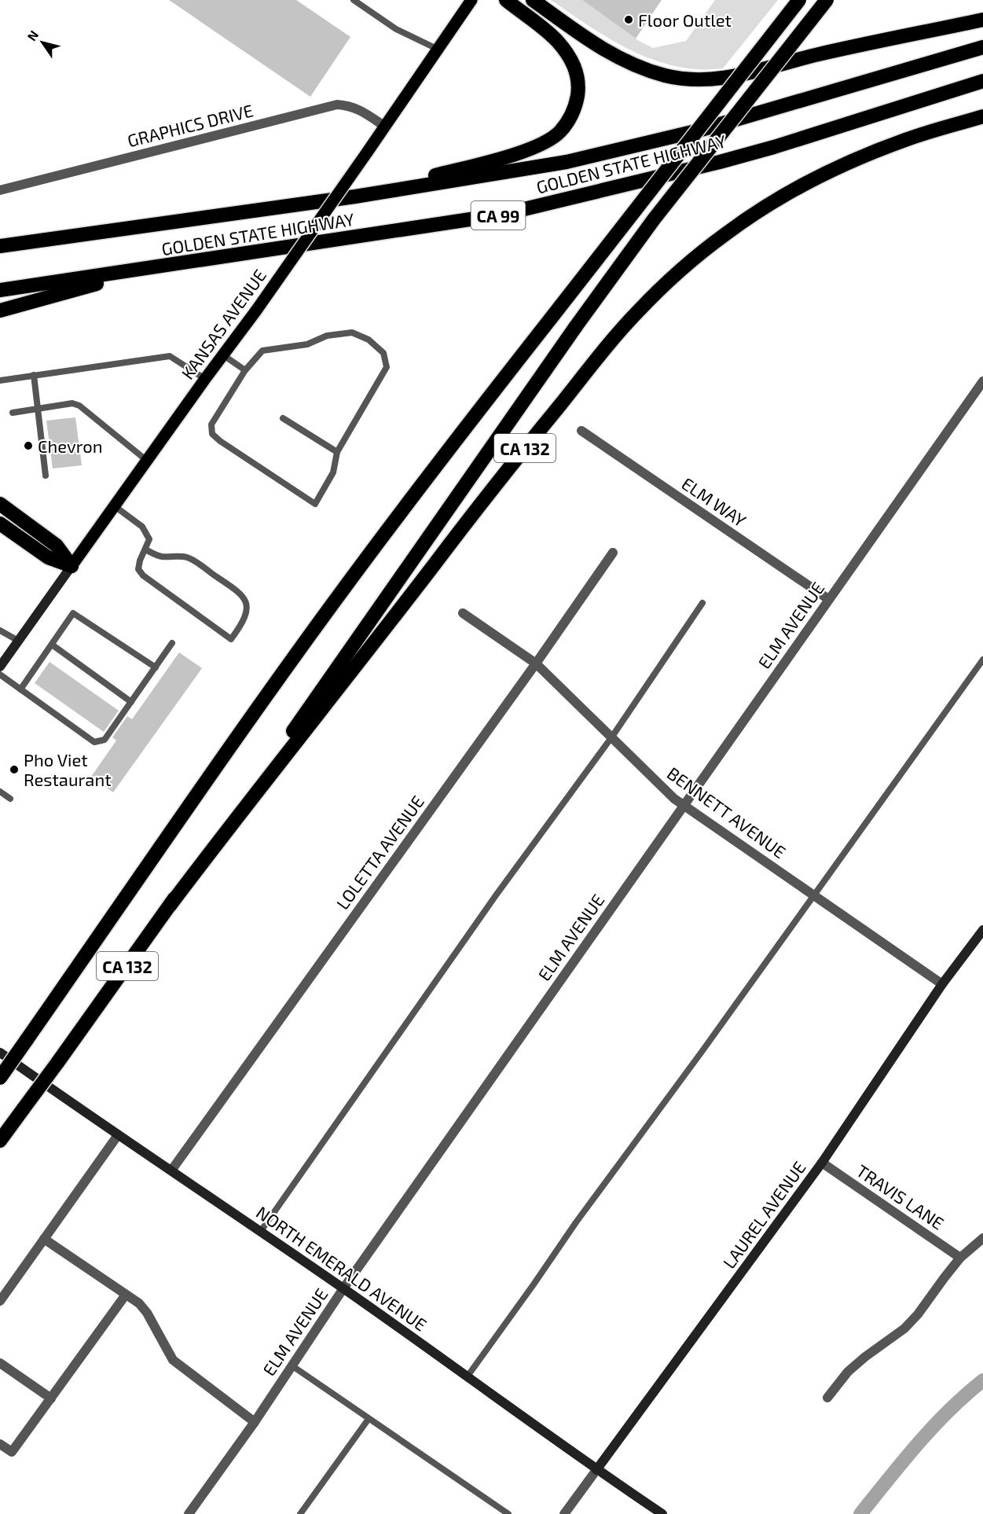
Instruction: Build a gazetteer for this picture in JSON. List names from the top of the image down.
{
  "streets": {
    "highway": ["GOLDEN STATE HIGHWAY", "CA 99", "CA 132"],
    "main road": ["KANSAS AVENUE"],
    "street": [
      "GRAPHICS DRIVE",
      "ELM WAY",
      "ELM AVENUE",
      "BENNETT AVENUE",
      "LOLETTA AVENUE",
      "TRAVIS LANE",
      "LAUREL AVENUE",
      "NORTH EMERALD AVENUE"
    ]
  },
  "crossings": [
    ["GRAPHICS DRIVE", "KANSAS AVENUE"],
    ["ELM WAY", "ELM AVENUE"],
    ["ELM AVENUE", "BENNETT AVENUE"],
    ["ELM AVENUE", "NORTH EMERALD AVENUE"],
    ["BENNETT AVENUE", "LOLETTA AVENUE"],
    ["BENNETT AVENUE", "LAUREL AVENUE"],
    ["LOLETTA AVENUE", "NORTH EMERALD AVENUE"],
    ["TRAVIS LANE", "LAUREL AVENUE"],
    ["LAUREL AVENUE", "NORTH EMERALD AVENUE"]
  ],
  "places": ["Floor Outlet", "Chevron", "Pho Viet Restaurant"],
  "north": "top left"
}
